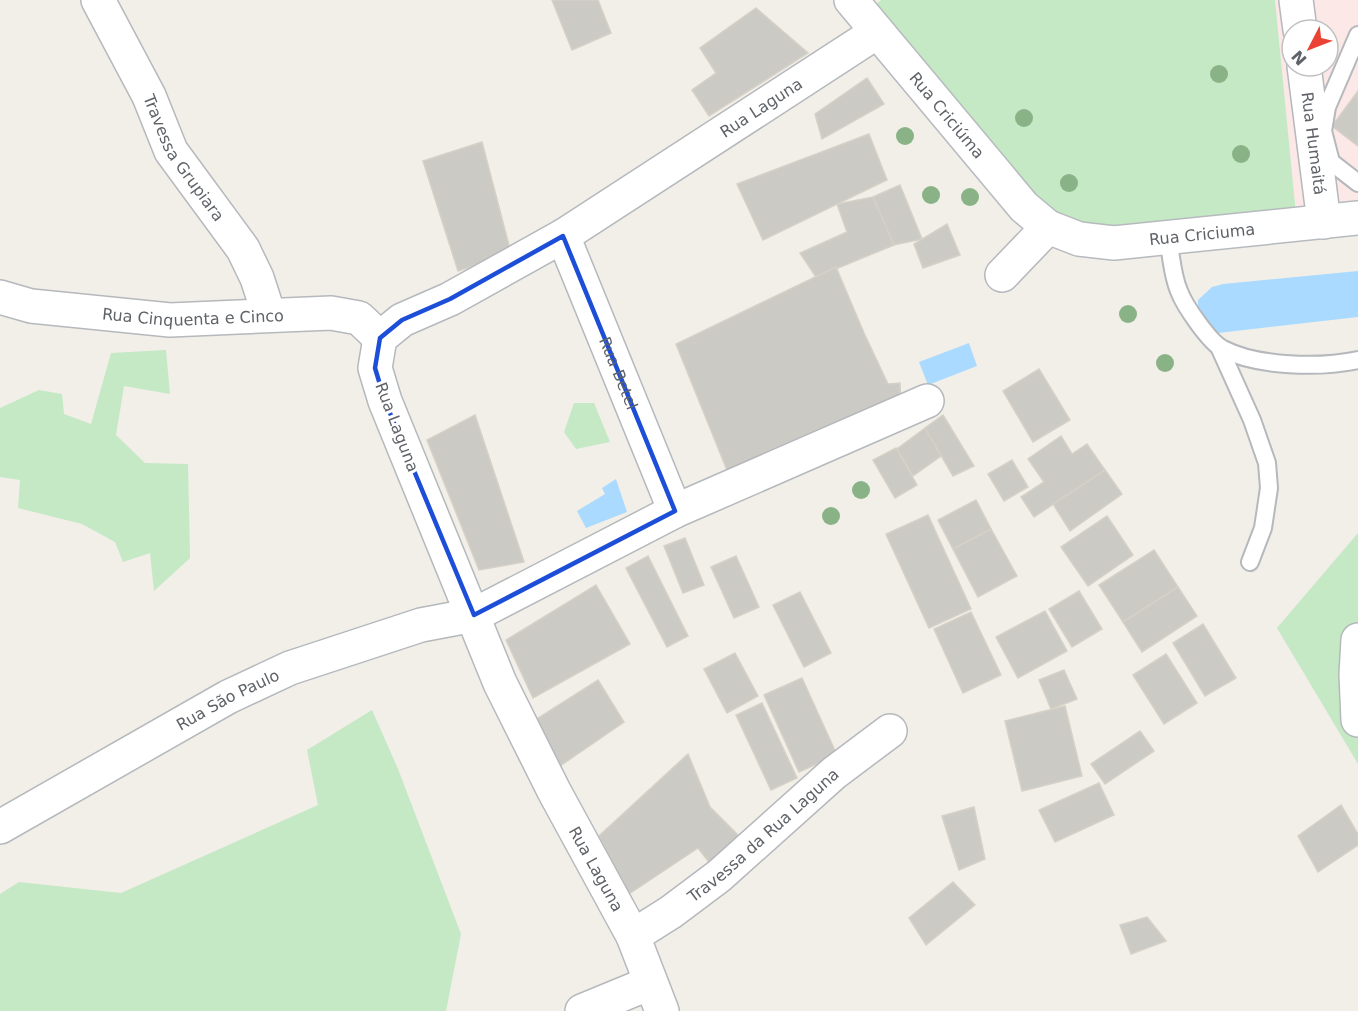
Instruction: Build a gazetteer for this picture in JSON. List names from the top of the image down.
{
  "streets": {
    "street": [
      "Rua Laguna",
      "Rua Criciúma",
      "Rua Humaitá",
      "Travessa Grupiara",
      "Rua Criciuma",
      "Rua Cinquenta e Cinco",
      "Rua Betel",
      "Rua São Paulo",
      "Travessa da Rua Laguna"
    ]
  },
  "crossings": [
    ["Rua Laguna", "Rua Criciúma"],
    ["Rua Laguna", "Rua Cinquenta e Cinco"],
    ["Rua Laguna", "Rua Betel"],
    ["Rua Laguna", "Rua São Paulo"],
    ["Rua Laguna", "Travessa da Rua Laguna"],
    ["Rua Criciúma", "Rua Criciuma"],
    ["Rua Humaitá", "Rua Criciuma"],
    ["Travessa Grupiara", "Rua Cinquenta e Cinco"]
  ],
  "north": "bottom left"
}
